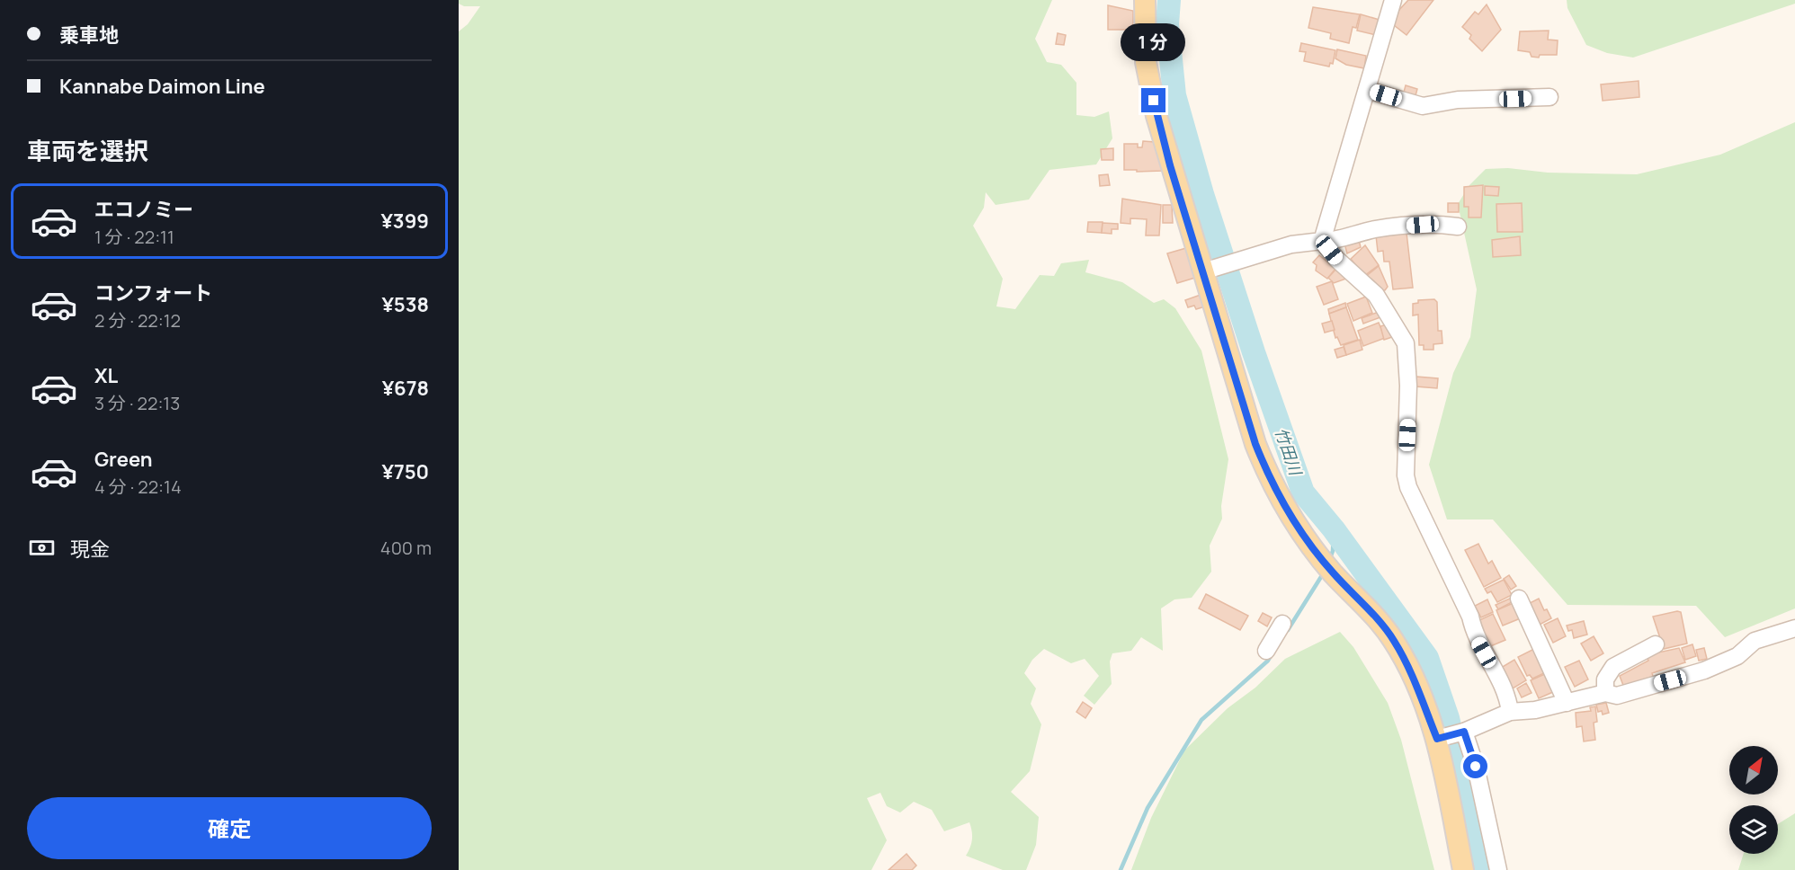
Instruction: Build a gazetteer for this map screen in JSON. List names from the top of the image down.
{
  "water": ["竹田川"],
  "north": "top right",
  "page": {
    "banner": ["乗車地", "Kannabe Daimon Line"],
    "bubble": "1 分",
    "heading": "車両を選択",
    "list": [
      {
        "name": "エコノミー",
        "note": "1 分 · 22:11",
        "value": "¥399"
      },
      {
        "name": "コンフォート",
        "note": "2 分 · 22:12",
        "value": "¥538"
      },
      {
        "name": "XL",
        "note": "3 分 · 22:13",
        "value": "¥678"
      },
      {
        "name": "Green",
        "note": "4 分 · 22:14",
        "value": "¥750"
      }
    ],
    "pay": ["現金", "400 m"],
    "buttons": "確定"
  }
}
